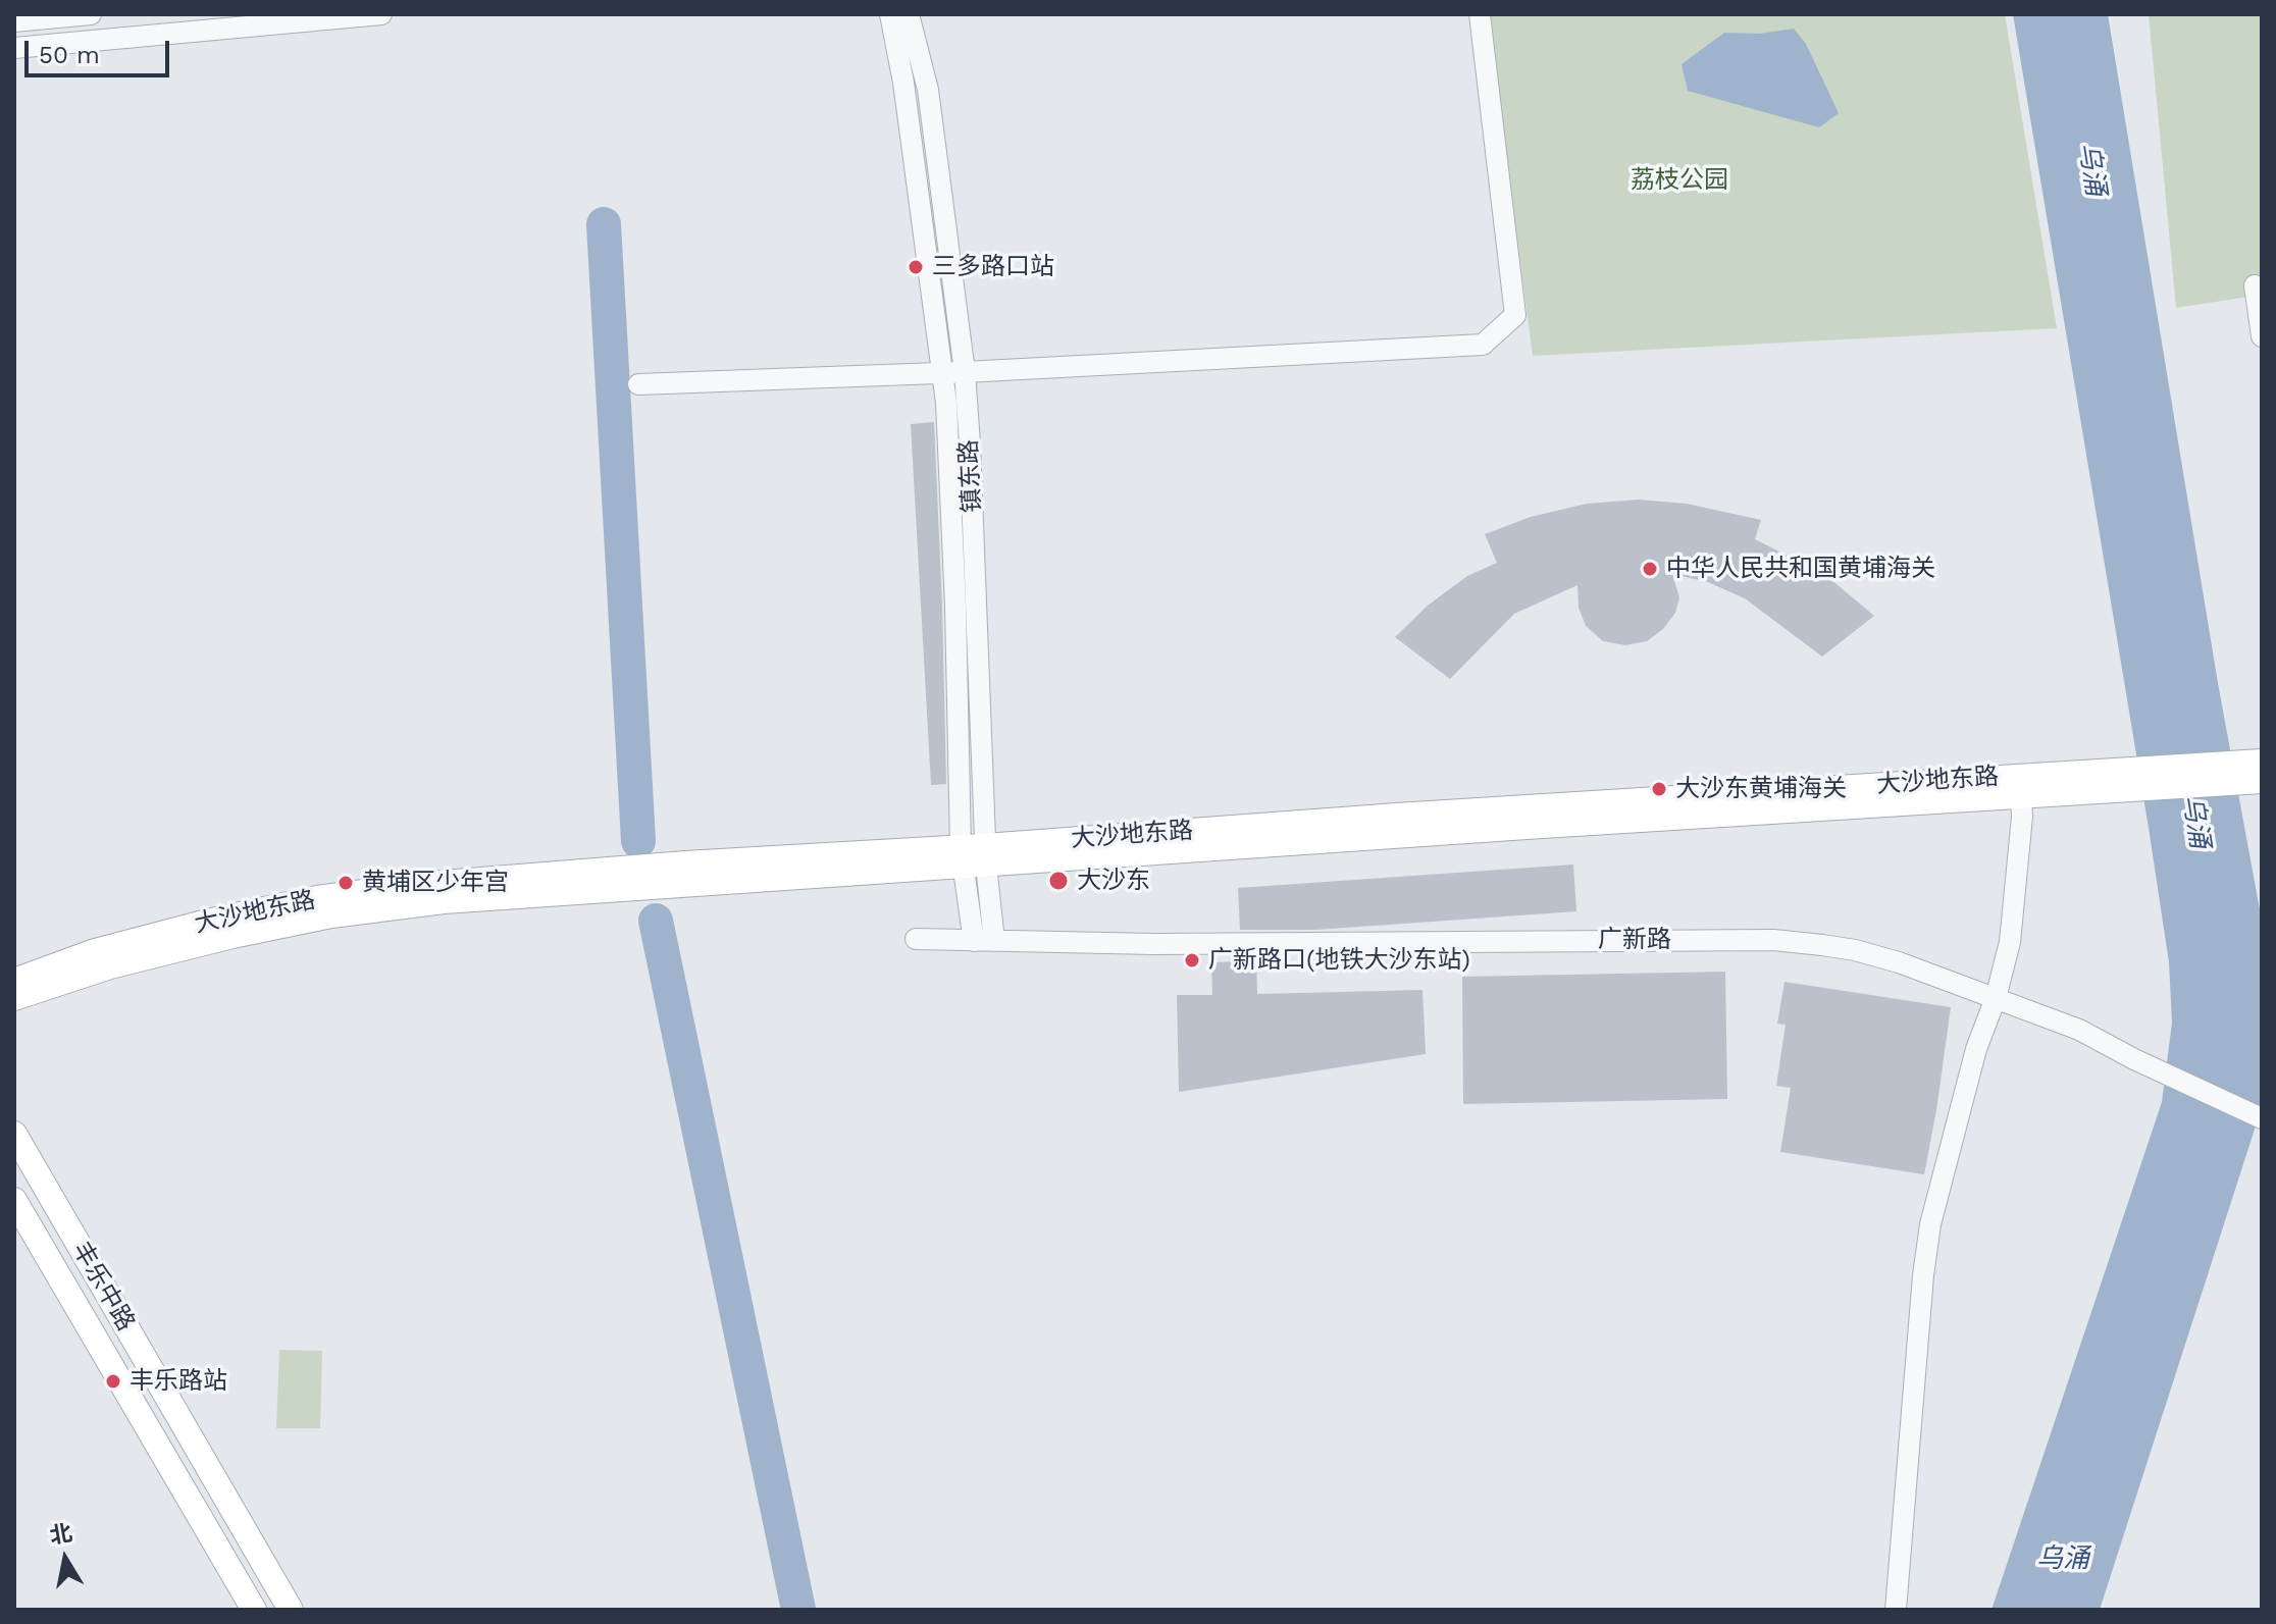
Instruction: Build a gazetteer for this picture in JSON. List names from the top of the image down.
{
  "streets": {
    "main road": ["大沙地东路", "丰乐中路"],
    "street": ["镇东路", "广新路"]
  },
  "crossings": [
    ["镇东路", "大沙地东路"],
    ["镇东路", "广新路"]
  ],
  "water": ["乌涌"],
  "parks": ["荔枝公园"],
  "places": [
    "三多路口站",
    "中华人民共和国黄埔海关",
    "大沙东黄埔海关",
    "大沙东",
    "黄埔区少年宫",
    "广新路口(地铁大沙东站)",
    "丰乐路站"
  ],
  "scale_bar": "50 m",
  "north": "top"
}
